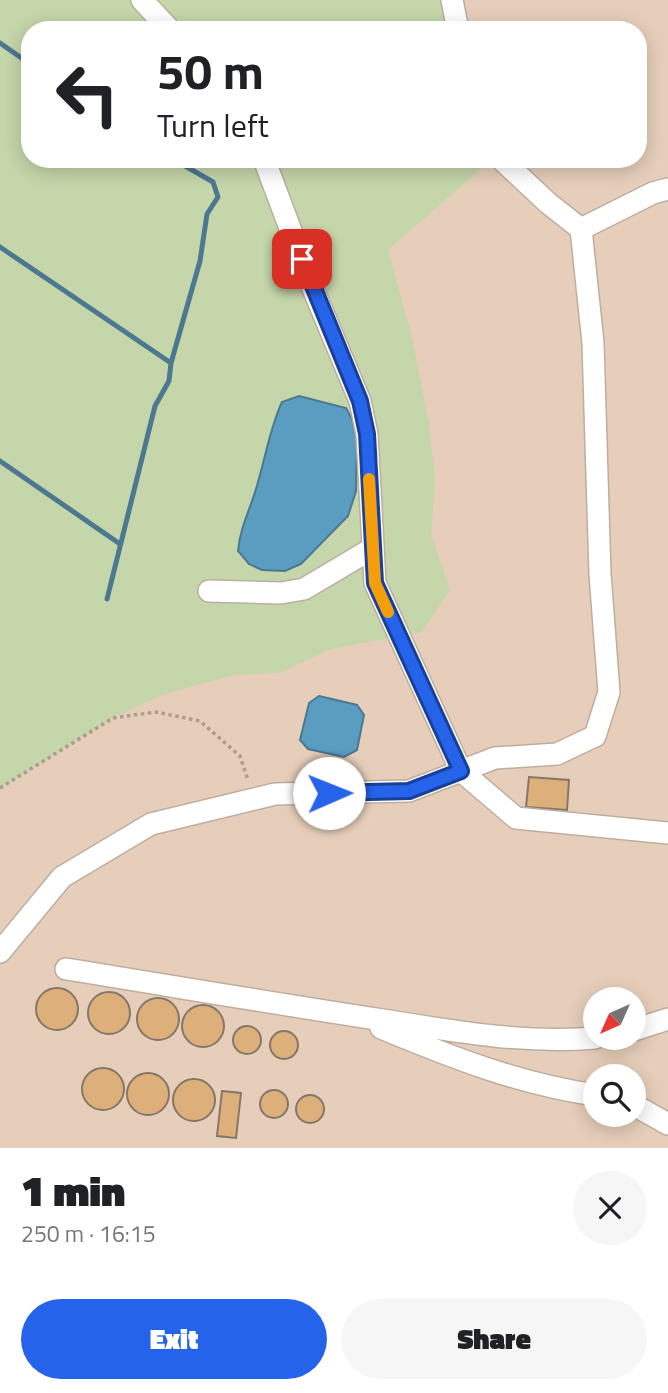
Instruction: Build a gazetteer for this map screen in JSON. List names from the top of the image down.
{
  "north": "bottom left",
  "page": {
    "turn": ["50 m", "Turn left"],
    "heading": ["1 min", "250 m · 16:15"],
    "buttons": ["Exit", "Share"]
  }
}
